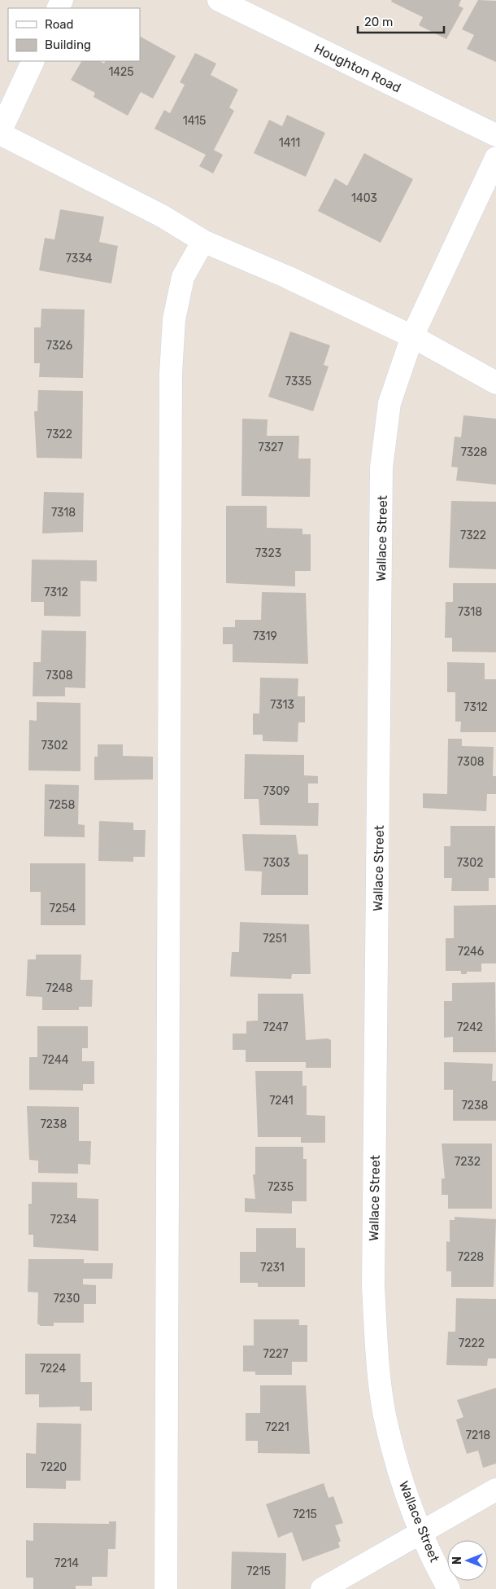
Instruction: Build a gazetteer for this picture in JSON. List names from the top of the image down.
{
  "streets": {
    "street": ["Houghton Road", "Wallace Street"]
  },
  "house_numbers": [
    "1425",
    "1415",
    "1411",
    "1403",
    "7334",
    "7326",
    "7335",
    "7322",
    "7327",
    "7328",
    "7318",
    "7322",
    "7323",
    "7312",
    "7318",
    "7319",
    "7308",
    "7313",
    "7312",
    "7302",
    "7308",
    "7309",
    "7258",
    "7303",
    "7302",
    "7254",
    "7251",
    "7246",
    "7248",
    "7247",
    "7242",
    "7244",
    "7241",
    "7238",
    "7238",
    "7232",
    "7235",
    "7234",
    "7228",
    "7231",
    "7230",
    "7222",
    "7227",
    "7224",
    "7221",
    "7218",
    "7220",
    "7215",
    "7214",
    "7215"
  ],
  "legend": ["Road", "Building"],
  "scale_bar": "20 m",
  "north": "left"
}
